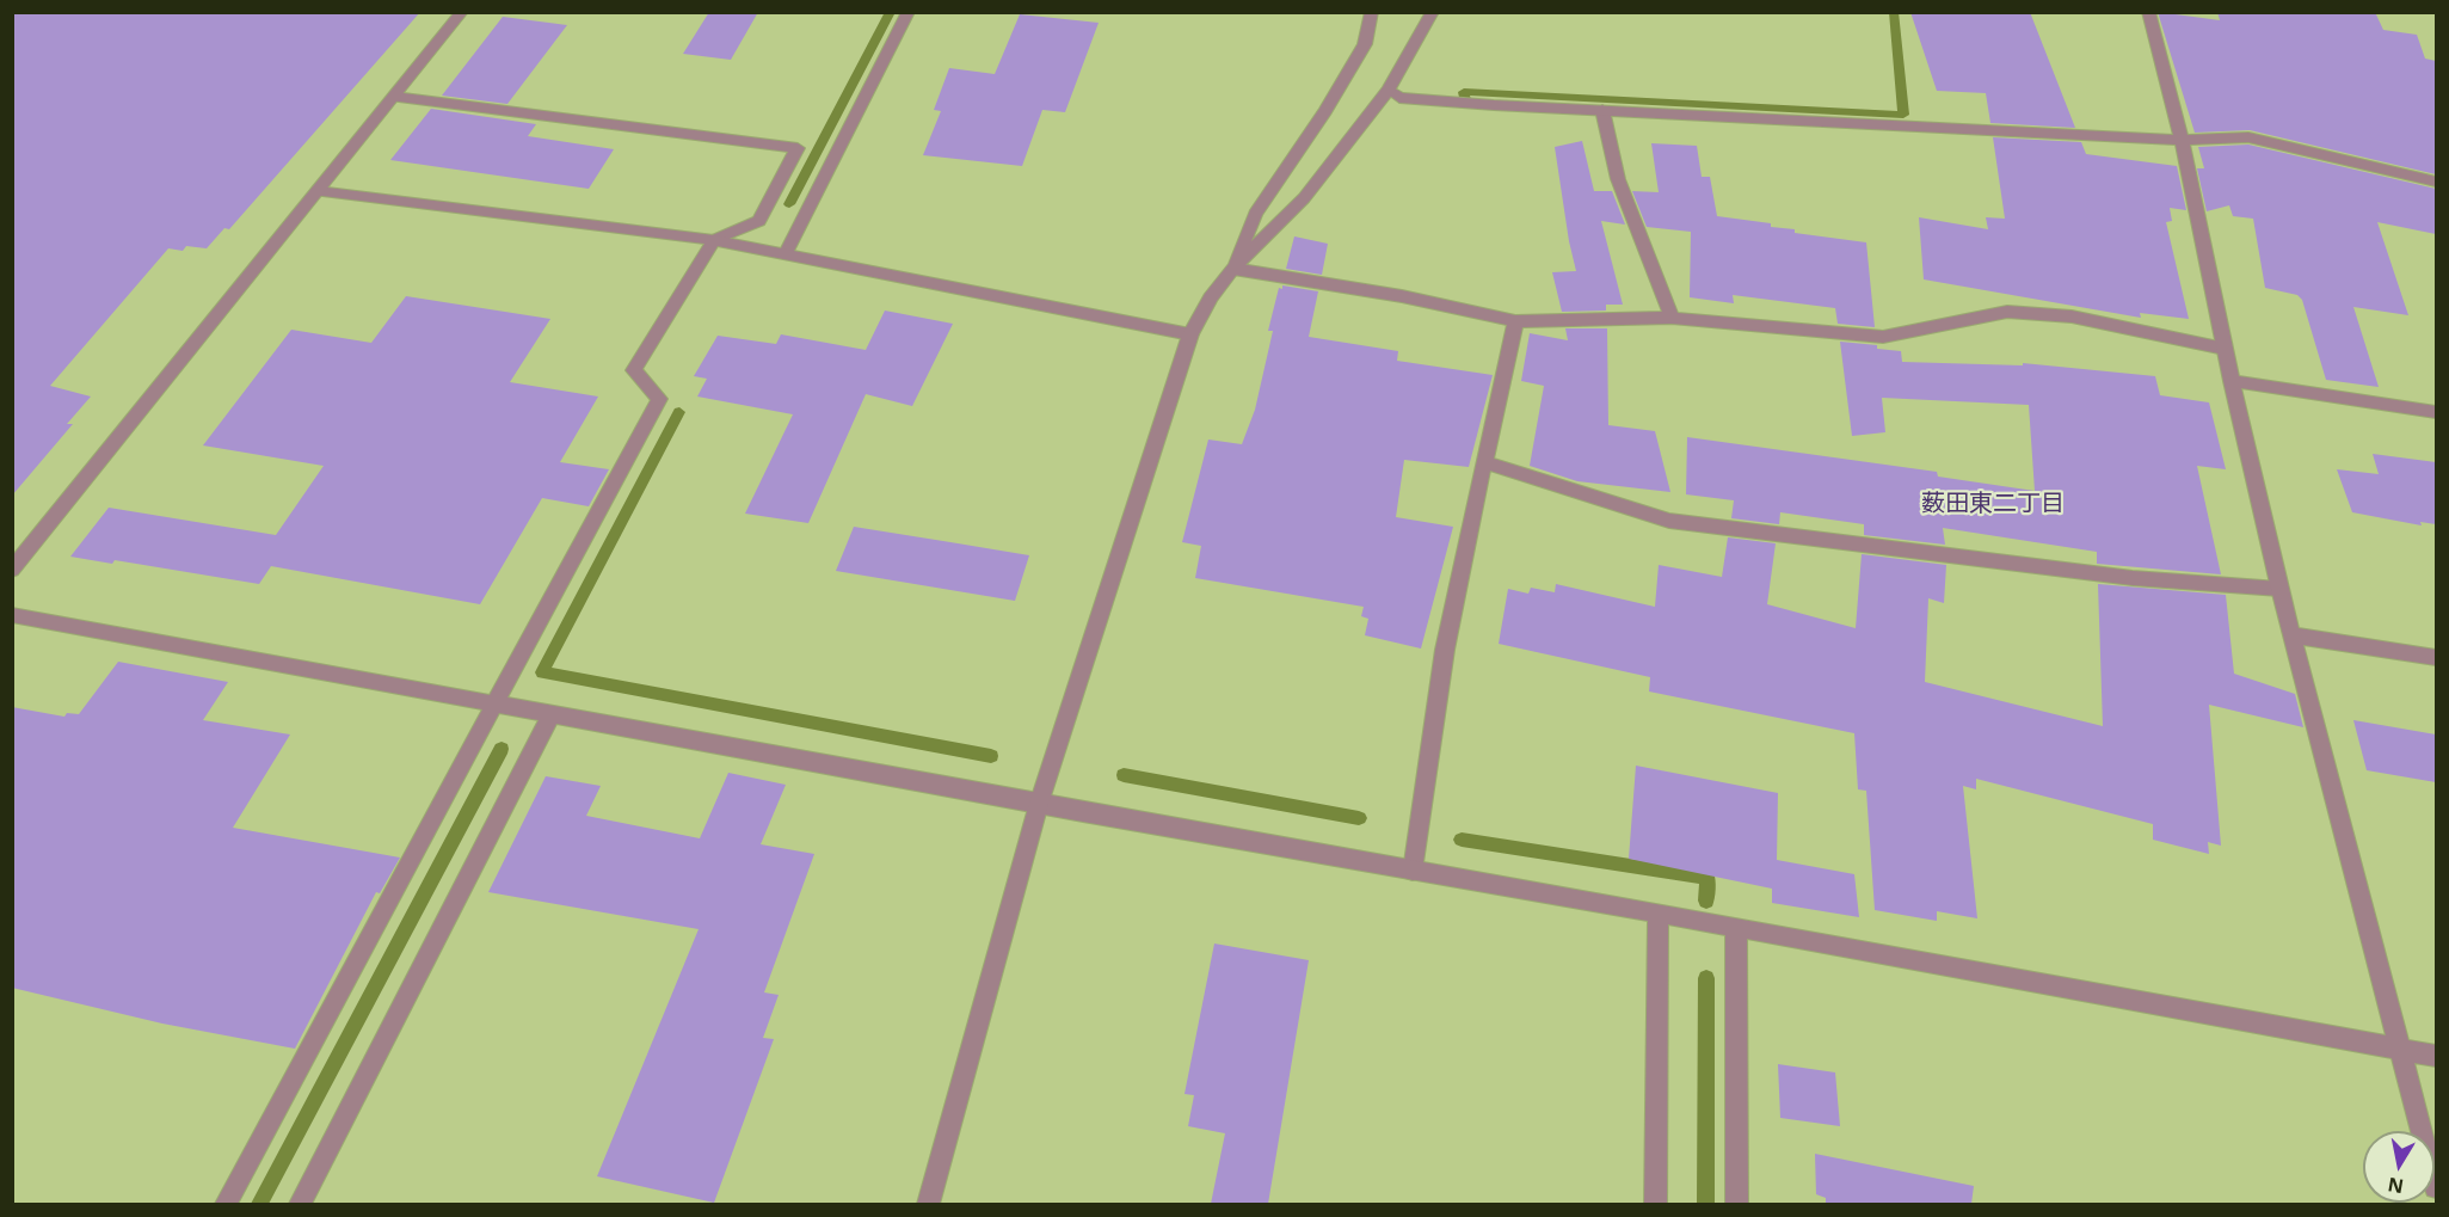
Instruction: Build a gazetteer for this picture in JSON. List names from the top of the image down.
{
  "districts": ["薮田東二丁目"],
  "north": "bottom"
}
